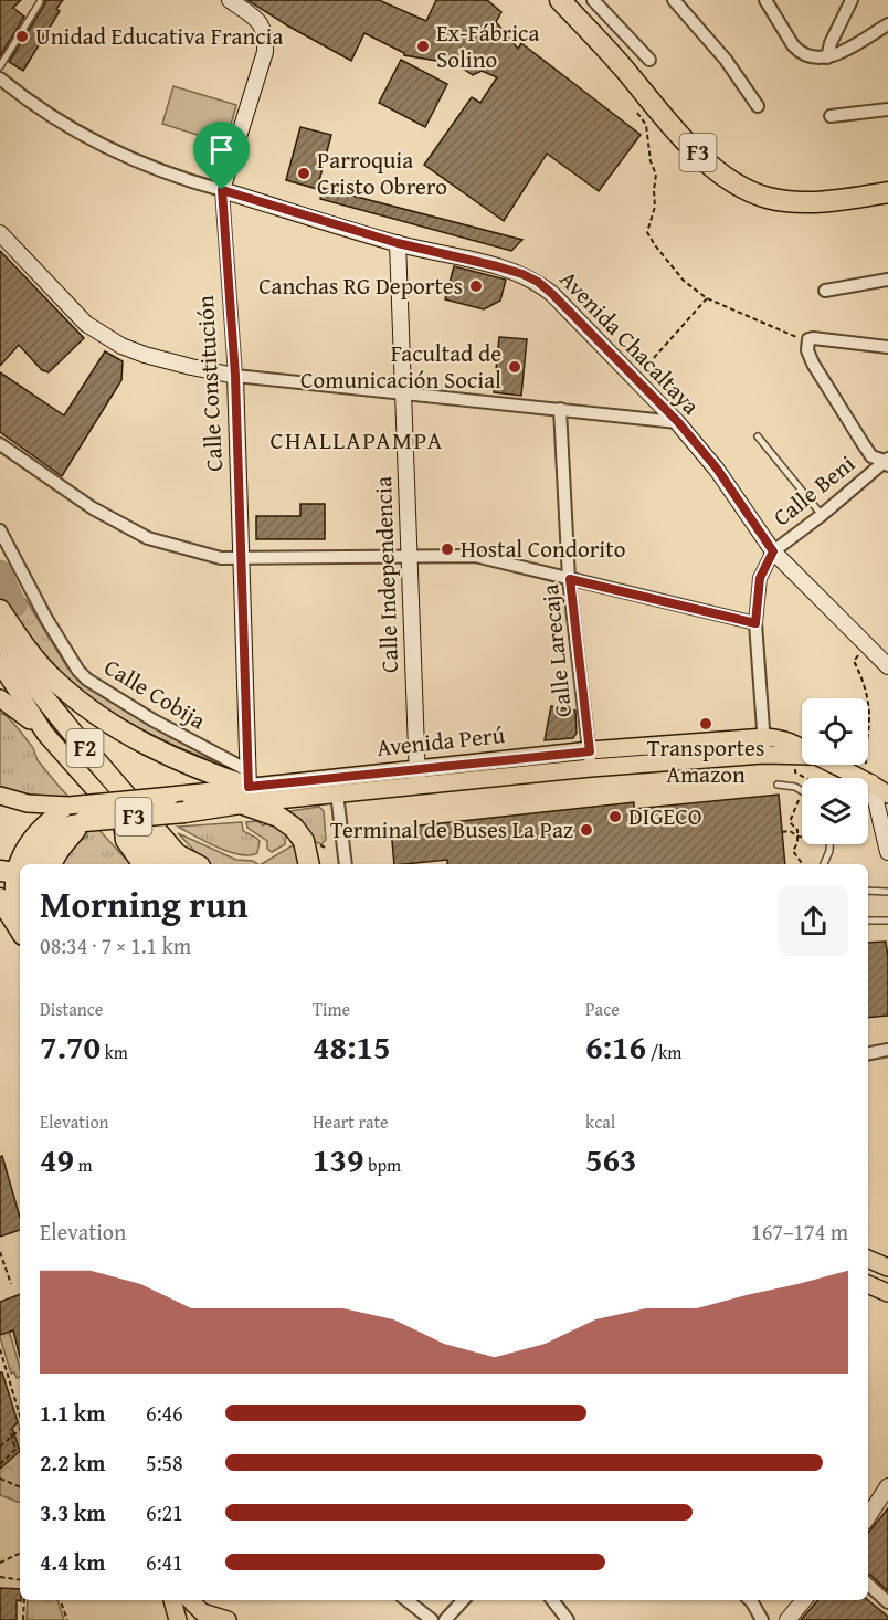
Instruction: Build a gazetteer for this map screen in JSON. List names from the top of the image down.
{
  "streets": {
    "highway": ["F3", "Avenida Perú", "F2"],
    "street": [
      "Avenida Chacaltaya",
      "Calle Constitución",
      "Calle Beni",
      "Calle Independencia",
      "Calle Larecaja",
      "Calle Cobija"
    ]
  },
  "crossings": [
    ["F3", "Avenida Perú"],
    ["Avenida Chacaltaya", "Calle Constitución"],
    ["Avenida Chacaltaya", "Calle Beni"],
    ["Avenida Chacaltaya", "Calle Independencia"],
    ["Calle Constitución", "Calle Cobija"],
    ["Calle Constitución", "Avenida Perú"],
    ["Calle Beni", "Avenida Perú"],
    ["Calle Independencia", "Avenida Perú"],
    ["Calle Larecaja", "Avenida Perú"],
    ["Calle Cobija", "Avenida Perú"]
  ],
  "districts": ["CHALLAPAMPA"],
  "places": [
    "Unidad Educativa Francia",
    "Ex-Fábrica Solino",
    "Parroquia Cristo Obrero",
    "Canchas RG Deportes",
    "Facultad de Comunicación Social",
    "Hostal Condorito",
    "Transportes Amazon",
    "DIGECO",
    "Terminal de Buses La Paz"
  ],
  "page": {
    "heading": ["Morning run", "08:34 · 7 × 1.1 km"],
    "stats": [
      ["Distance", "7.70 km"],
      ["Time", "48:15"],
      ["Pace", "6:16 /km"],
      ["Elevation", "49 m"],
      ["Heart rate", "139 bpm"],
      ["kcal", "563"]
    ],
    "chart": ["Elevation", "167–174 m"],
    "list": [
      {
        "name": "1.1 km",
        "note": "6:46"
      },
      {
        "name": "2.2 km",
        "note": "5:58"
      },
      {
        "name": "3.3 km",
        "note": "6:21"
      },
      {
        "name": "4.4 km",
        "note": "6:41"
      }
    ]
  }
}
